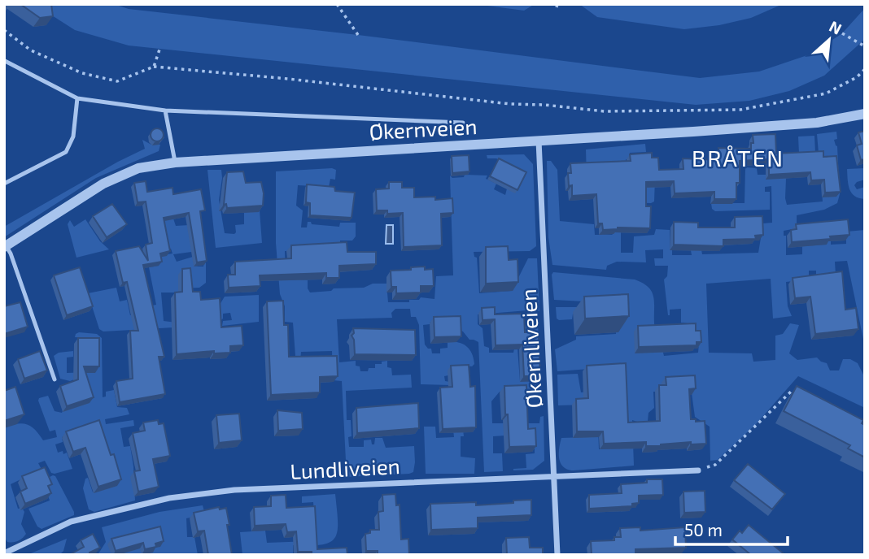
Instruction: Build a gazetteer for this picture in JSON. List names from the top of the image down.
{
  "streets": {
    "street": ["Økernveien", "Økernliveien", "Lundliveien"]
  },
  "crossings": [
    ["Økernveien", "Økernliveien"],
    ["Økernliveien", "Lundliveien"]
  ],
  "districts": ["BRÅTEN"],
  "scale_bar": "50 m",
  "north": "top right"
}
